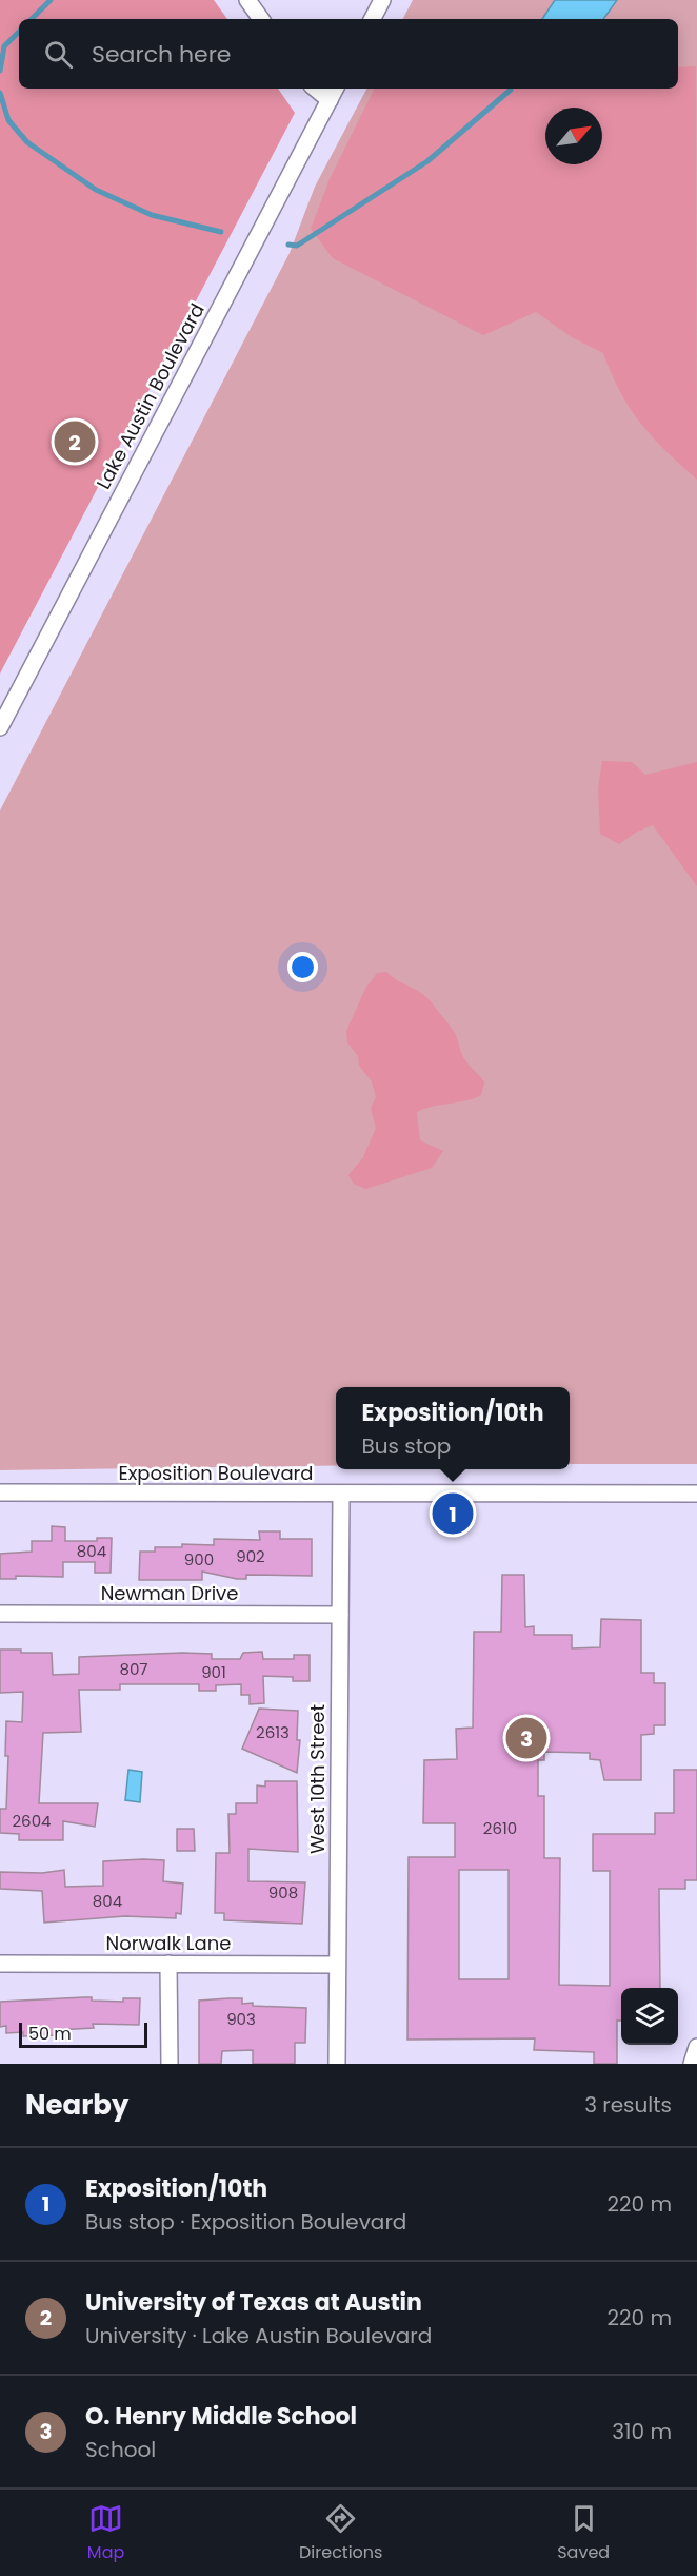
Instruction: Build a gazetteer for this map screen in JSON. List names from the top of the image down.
{
  "streets": {
    "street": [
      "Lake Austin Boulevard",
      "Exposition Boulevard",
      "Newman Drive",
      "West 10th Street",
      "Norwalk Lane"
    ]
  },
  "crossings": [
    ["Exposition Boulevard", "West 10th Street"],
    ["Newman Drive", "West 10th Street"],
    ["West 10th Street", "Norwalk Lane"]
  ],
  "house_numbers": [
    "804",
    "902",
    "900",
    "807",
    "901",
    "2613",
    "2604",
    "2610",
    "908",
    "804",
    "903"
  ],
  "scale_bar": "50 m",
  "north": "top right",
  "page": {
    "search": "Search here",
    "pins": ["2", "1", "3"],
    "popup": ["Exposition/10th", "Bus stop"],
    "scale": "50 m",
    "heading": ["Nearby", "3 results"],
    "list": [
      {
        "mark": "1",
        "name": "Exposition/10th",
        "note": "Bus stop · Exposition Boulevard",
        "value": "220 m"
      },
      {
        "mark": "2",
        "name": "University of Texas at Austin",
        "note": "University · Lake Austin Boulevard",
        "value": "220 m"
      },
      {
        "mark": "3",
        "name": "O. Henry Middle School",
        "note": "School",
        "value": "310 m"
      }
    ],
    "nav": ["Map", "Directions", "Saved"]
  }
}
